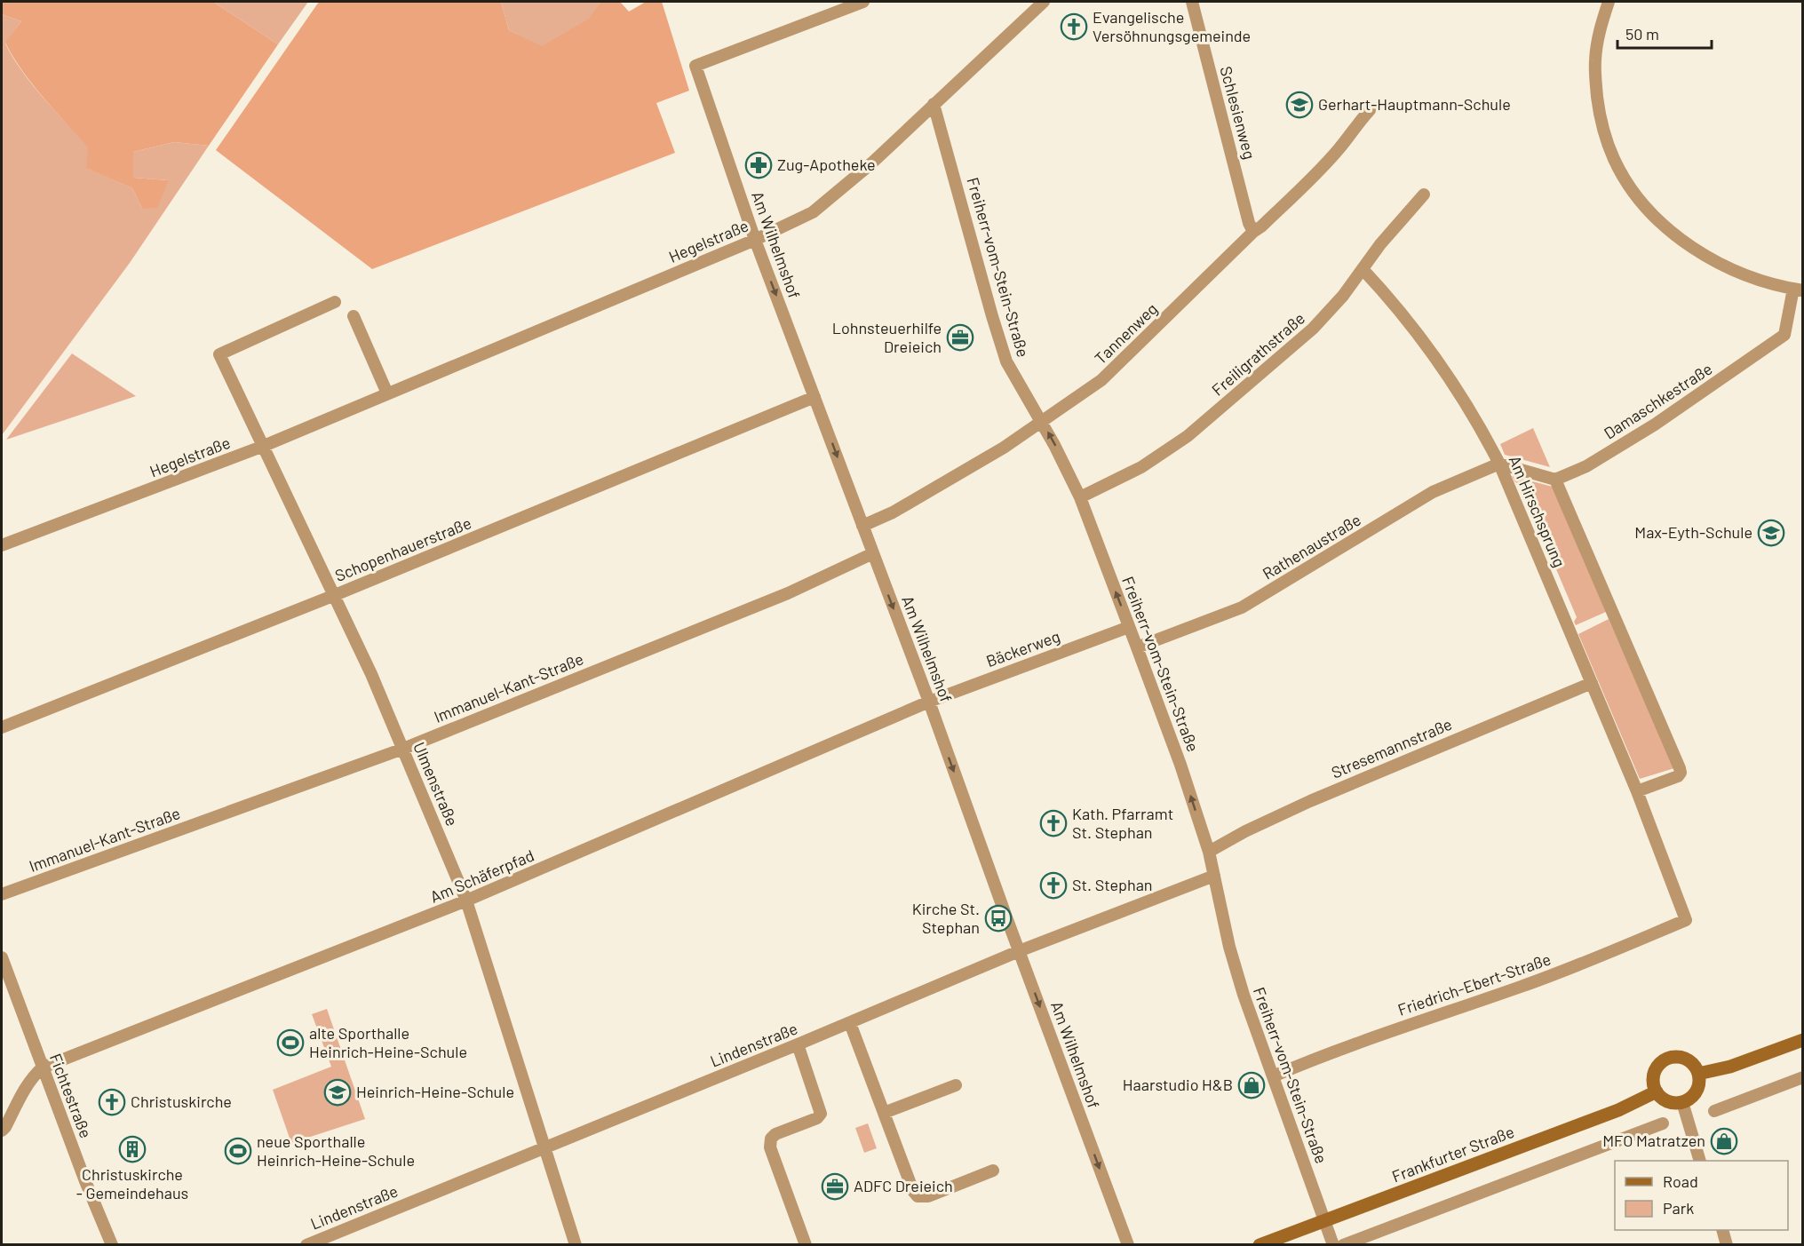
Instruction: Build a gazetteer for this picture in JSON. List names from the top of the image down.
{
  "streets": {
    "street": [
      "Schlesienweg",
      "Hegelstraße",
      "Am Wilhelmshof",
      "Freiherr-vom-Stein-Straße",
      "Tannenweg",
      "Freiligrathstraße",
      "Damaschkestraße",
      "Am Hirschsprung",
      "Rathenaustraße",
      "Schopenhauerstraße",
      "Bäckerweg",
      "Immanuel-Kant-Straße",
      "Stresemannstraße",
      "Ulmenstraße",
      "Am Schäferpfad",
      "Friedrich-Ebert-Straße",
      "Lindenstraße",
      "Fichtestraße",
      "Frankfurter Straße"
    ]
  },
  "crossings": [
    ["Schlesienweg", "Tannenweg"],
    ["Hegelstraße", "Am Wilhelmshof"],
    ["Hegelstraße", "Freiherr-vom-Stein-Straße"],
    ["Hegelstraße", "Ulmenstraße"],
    ["Am Wilhelmshof", "Tannenweg"],
    ["Am Wilhelmshof", "Schopenhauerstraße"],
    ["Am Wilhelmshof", "Bäckerweg"],
    ["Am Wilhelmshof", "Immanuel-Kant-Straße"],
    ["Am Wilhelmshof", "Am Schäferpfad"],
    ["Am Wilhelmshof", "Lindenstraße"],
    ["Freiherr-vom-Stein-Straße", "Tannenweg"],
    ["Freiherr-vom-Stein-Straße", "Freiligrathstraße"],
    ["Freiherr-vom-Stein-Straße", "Rathenaustraße"],
    ["Freiherr-vom-Stein-Straße", "Bäckerweg"],
    ["Freiherr-vom-Stein-Straße", "Stresemannstraße"],
    ["Freiherr-vom-Stein-Straße", "Friedrich-Ebert-Straße"],
    ["Freiherr-vom-Stein-Straße", "Lindenstraße"],
    ["Freiherr-vom-Stein-Straße", "Frankfurter Straße"],
    ["Freiligrathstraße", "Am Hirschsprung"],
    ["Damaschkestraße", "Am Hirschsprung"],
    ["Am Hirschsprung", "Rathenaustraße"],
    ["Am Hirschsprung", "Stresemannstraße"],
    ["Am Hirschsprung", "Friedrich-Ebert-Straße"],
    ["Schopenhauerstraße", "Ulmenstraße"],
    ["Bäckerweg", "Am Schäferpfad"],
    ["Immanuel-Kant-Straße", "Ulmenstraße"],
    ["Ulmenstraße", "Am Schäferpfad"],
    ["Ulmenstraße", "Lindenstraße"],
    ["Am Schäferpfad", "Fichtestraße"]
  ],
  "one_way": ["Am Wilhelmshof", "Freiherr-vom-Stein-Straße"],
  "places": {
    "church": [
      "Evangelische Versöhnungsgemeinde",
      "Kath. Pfarramt St. Stephan",
      "St. Stephan",
      "Christuskirche"
    ],
    "school or university": ["Gerhart-Hauptmann-Schule", "Max-Eyth-Schule", "Heinrich-Heine-Schule"],
    "pharmacy": ["Zug-Apotheke"],
    "office": ["Lohnsteuerhilfe Dreieich", "ADFC Dreieich"],
    "bus stop": ["Kirche St. Stephan"],
    "sports": ["alte Sporthalle Heinrich-Heine-Schule", "neue Sporthalle Heinrich-Heine-Schule"],
    "shop": ["Haarstudio H&B", "MFO Matratzen"],
    "building": ["Christuskirche - Gemeindehaus"]
  },
  "legend": ["Road", "Park"],
  "scale_bar": "50 m"
}
